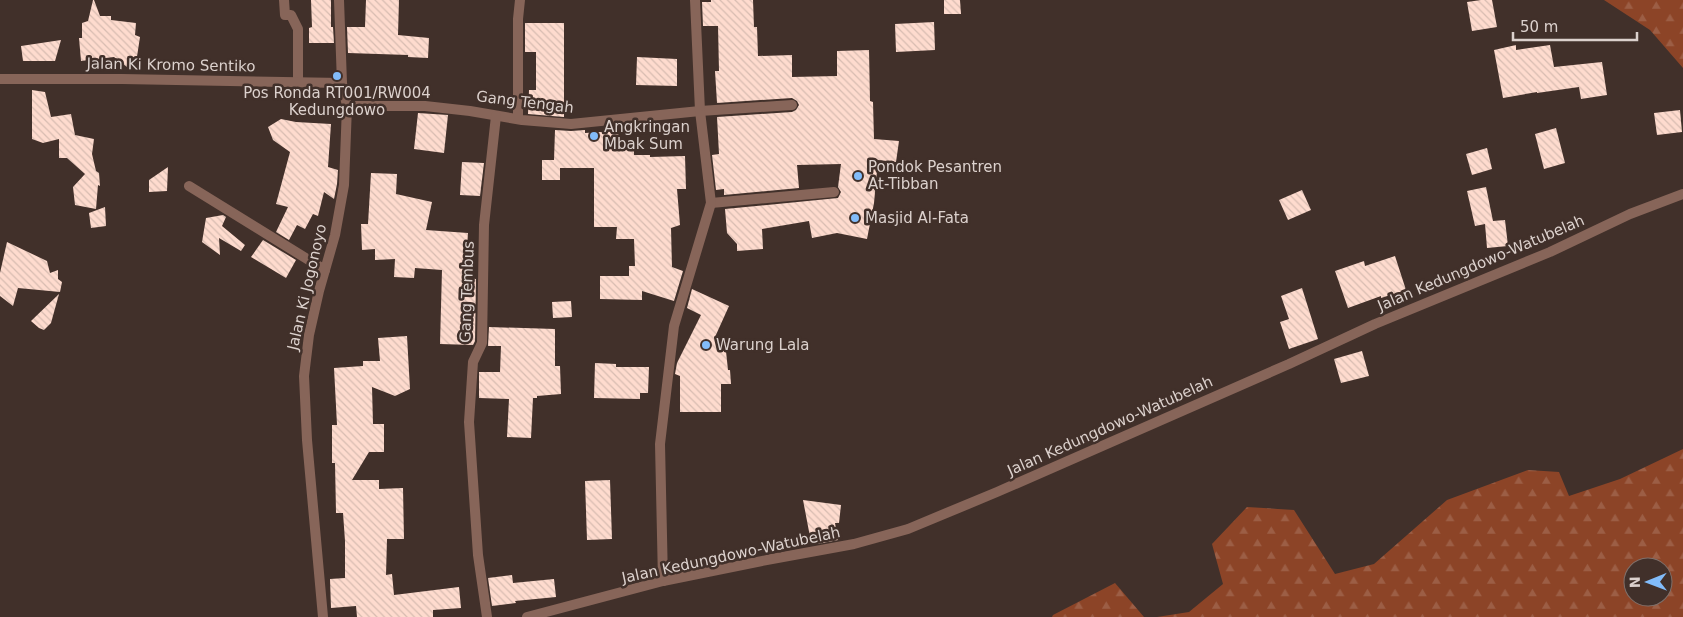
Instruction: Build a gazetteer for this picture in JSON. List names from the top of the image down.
{
  "streets": {
    "street": [
      "Jalan Ki Kromo Sentiko",
      "Gang Tengah",
      "Jalan Kedungdowo-Watubelah",
      "Jalan Ki Jogonoyo",
      "Gang Tembus"
    ]
  },
  "crossings": [
    ["Jalan Ki Kromo Sentiko", "Jalan Ki Jogonoyo"],
    ["Gang Tengah", "Jalan Ki Jogonoyo"],
    ["Gang Tengah", "Gang Tembus"]
  ],
  "places": [
    "Pos Ronda RT001/RW004 Kedungdowo",
    "Angkringan Mbak Sum",
    "Pondok Pesantren At-Tibban",
    "Masjid Al-Fata",
    "Warung Lala"
  ],
  "scale_bar": "50 m",
  "north": "left"
}
